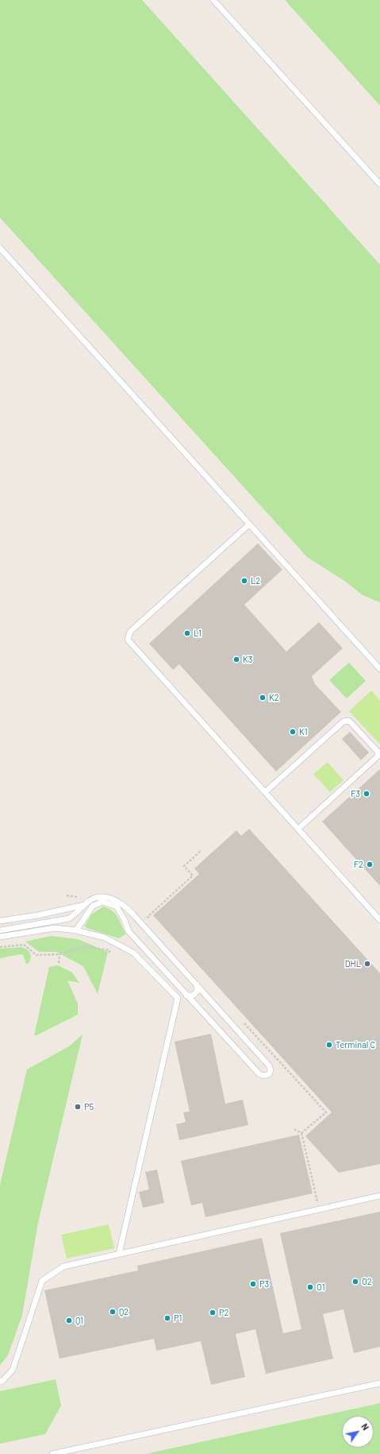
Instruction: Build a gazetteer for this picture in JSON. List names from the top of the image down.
{
  "places": [
    "L2",
    "L1",
    "K3",
    "K2",
    "K1",
    "F3",
    "F2",
    "DHL",
    "Terminal C",
    "P5",
    "O2",
    "P3",
    "O1",
    "Q2",
    "P2",
    "P1",
    "Q1"
  ],
  "north": "top right"
}
